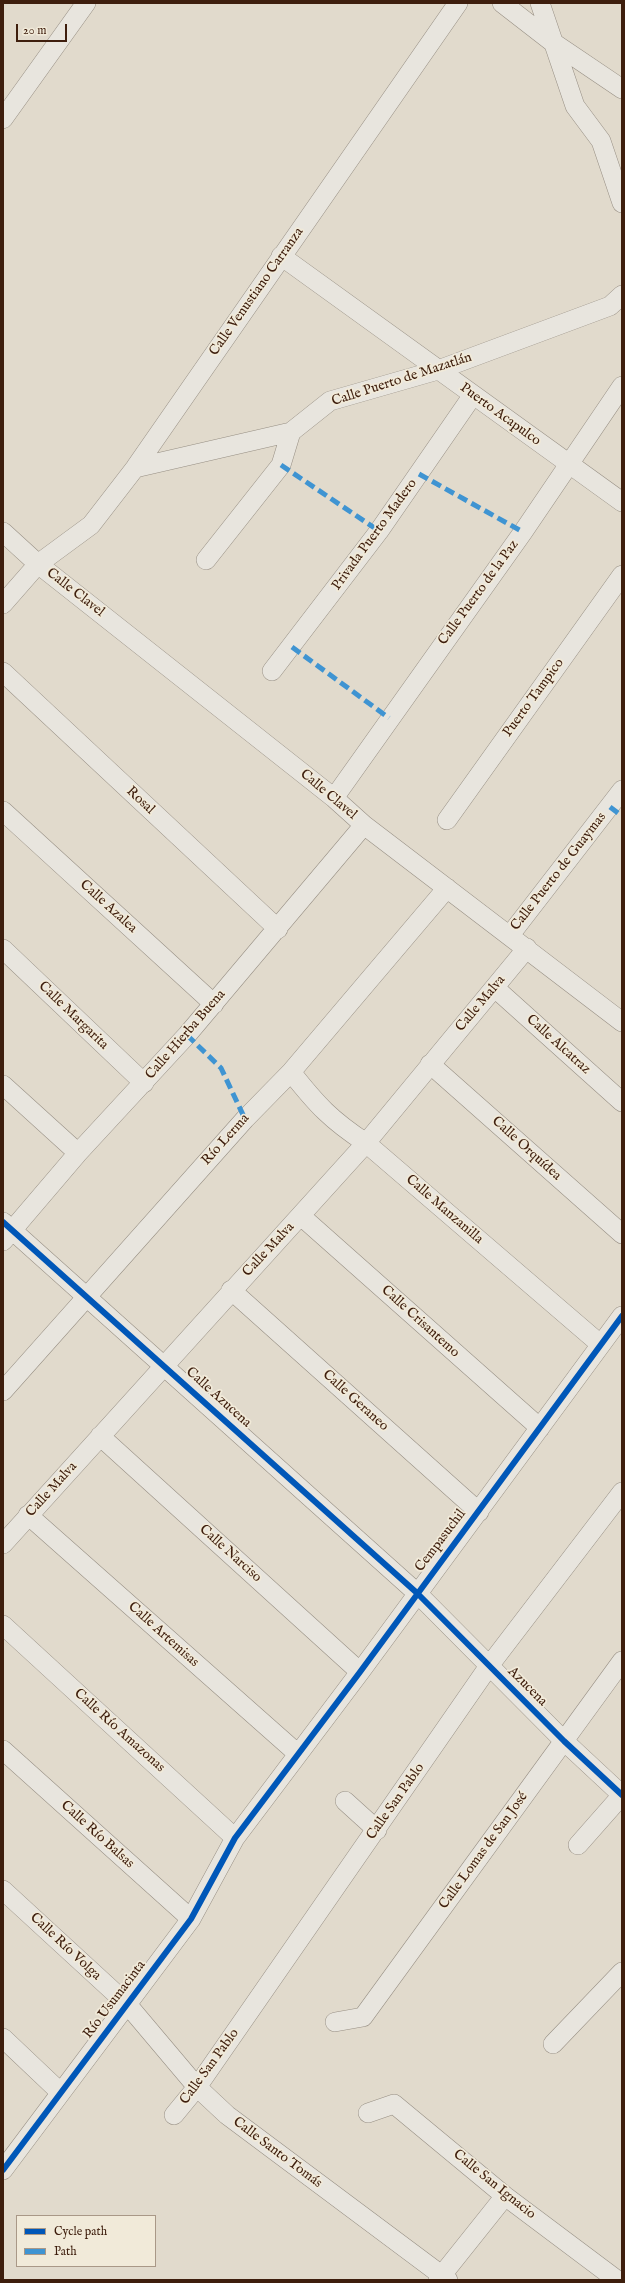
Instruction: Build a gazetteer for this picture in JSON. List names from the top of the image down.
{
  "streets": {
    "street": [
      "Calle Venustiano Carranza",
      "Calle Puerto de Mazatlán",
      "Puerto Acapulco",
      "Privada Puerto Madero",
      "Calle Clavel",
      "Calle Puerto de la Paz",
      "Puerto Tampico",
      "Rosal",
      "Calle Puerto de Guaymas",
      "Calle Azalea",
      "Calle Malva",
      "Calle Margarita",
      "Calle Hierba Buena",
      "Calle Alcatraz",
      "Río Lerma",
      "Calle Orquídea",
      "Calle Manzanilla",
      "Calle Crisantemo",
      "Calle Azucena",
      "Calle Geraneo",
      "Cempasuchil",
      "Calle Narciso",
      "Calle Artemisas",
      "Azucena",
      "Calle Río Amazonas",
      "Calle San Pablo",
      "Calle Río Balsas",
      "Calle Lomas de San José",
      "Calle Río Volga",
      "Río Usumacinta",
      "Calle Santo Tomás",
      "Calle San Ignacio"
    ]
  },
  "crossings": [
    ["Calle Venustiano Carranza", "Calle Puerto de Mazatlán"],
    ["Calle Venustiano Carranza", "Puerto Acapulco"],
    ["Calle Venustiano Carranza", "Calle Clavel"],
    ["Calle Puerto de Mazatlán", "Puerto Acapulco"],
    ["Puerto Acapulco", "Privada Puerto Madero"],
    ["Puerto Acapulco", "Calle Puerto de la Paz"],
    ["Calle Clavel", "Calle Puerto de la Paz"],
    ["Calle Clavel", "Calle Puerto de Guaymas"],
    ["Calle Clavel", "Calle Malva"],
    ["Calle Clavel", "Calle Hierba Buena"],
    ["Calle Clavel", "Río Lerma"],
    ["Rosal", "Calle Hierba Buena"],
    ["Calle Azalea", "Calle Hierba Buena"],
    ["Calle Malva", "Calle Alcatraz"],
    ["Calle Malva", "Calle Orquídea"],
    ["Calle Malva", "Calle Manzanilla"],
    ["Calle Malva", "Calle Crisantemo"],
    ["Calle Malva", "Calle Azucena"],
    ["Calle Malva", "Calle Geraneo"],
    ["Calle Malva", "Calle Narciso"],
    ["Calle Malva", "Calle Artemisas"],
    ["Calle Margarita", "Calle Hierba Buena"],
    ["Calle Hierba Buena", "Calle Azucena"],
    ["Río Lerma", "Calle Manzanilla"],
    ["Río Lerma", "Calle Azucena"],
    ["Calle Manzanilla", "Cempasuchil"],
    ["Calle Crisantemo", "Cempasuchil"],
    ["Calle Azucena", "Cempasuchil"],
    ["Calle Azucena", "Azucena"],
    ["Calle Geraneo", "Cempasuchil"],
    ["Cempasuchil", "Calle Narciso"],
    ["Cempasuchil", "Calle Artemisas"],
    ["Cempasuchil", "Azucena"],
    ["Cempasuchil", "Calle Río Amazonas"],
    ["Cempasuchil", "Río Usumacinta"],
    ["Azucena", "Calle San Pablo"],
    ["Azucena", "Calle Lomas de San José"],
    ["Calle Río Amazonas", "Río Usumacinta"],
    ["Calle San Pablo", "Calle Santo Tomás"],
    ["Calle Río Balsas", "Río Usumacinta"],
    ["Calle Río Volga", "Río Usumacinta"],
    ["Calle Río Volga", "Calle Santo Tomás"],
    ["Río Usumacinta", "Calle Santo Tomás"]
  ],
  "legend": ["Cycle path", "Path"],
  "scale_bar": "20 m"
}
